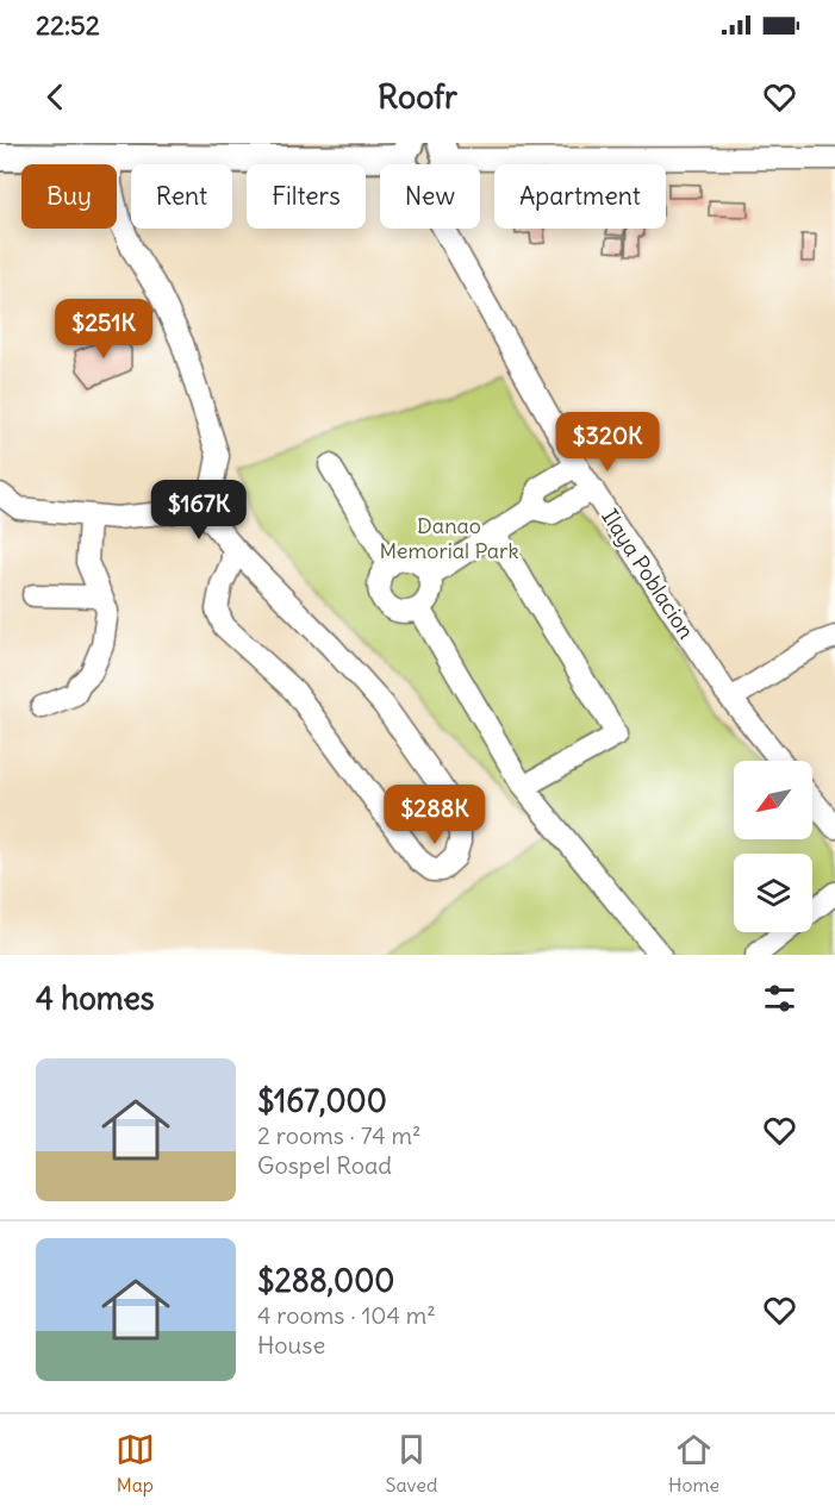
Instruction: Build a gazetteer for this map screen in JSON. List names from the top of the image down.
{
  "streets": {
    "street": ["Ilaya Poblacion"]
  },
  "parks": ["Danao Memorial Park"],
  "north": "bottom left",
  "page": {
    "status": "22:52",
    "header": "Roofr",
    "chip": [
      "Buy",
      "Rent",
      "Filters",
      "New",
      "Apartment"
    ],
    "price": [
      "$251K",
      "$320K",
      "$167K",
      "$288K"
    ],
    "heading": "4 homes",
    "list": [
      {
        "name": "$167,000",
        "note": "2 rooms · 74 m² · Gospel Road"
      },
      {
        "name": "$288,000",
        "note": "4 rooms · 104 m² · House"
      }
    ],
    "tabs": ["Map", "Saved", "Home"]
  }
}
